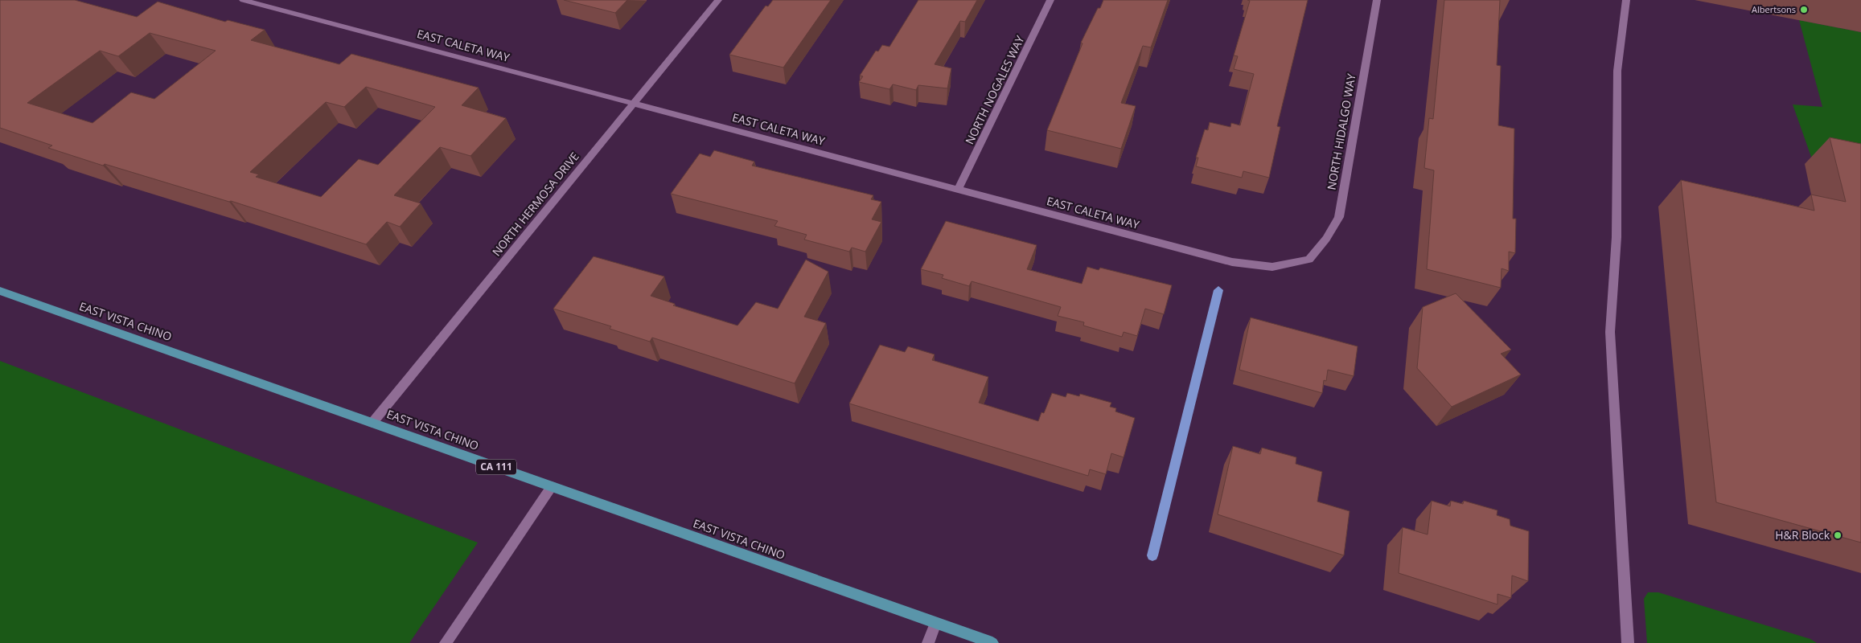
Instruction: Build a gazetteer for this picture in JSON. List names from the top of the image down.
{
  "streets": {
    "main road": ["EAST VISTA CHINO", "CA 111"],
    "street": [
      "EAST CALETA WAY",
      "NORTH NOGALES WAY",
      "NORTH HIDALGO WAY",
      "NORTH HERMOSA DRIVE"
    ]
  },
  "crossings": [
    ["EAST CALETA WAY", "NORTH NOGALES WAY"],
    ["EAST CALETA WAY", "NORTH HIDALGO WAY"],
    ["EAST CALETA WAY", "NORTH HERMOSA DRIVE"],
    ["NORTH HERMOSA DRIVE", "EAST VISTA CHINO"]
  ],
  "places": ["Albertsons", "H&R Block"]
}
